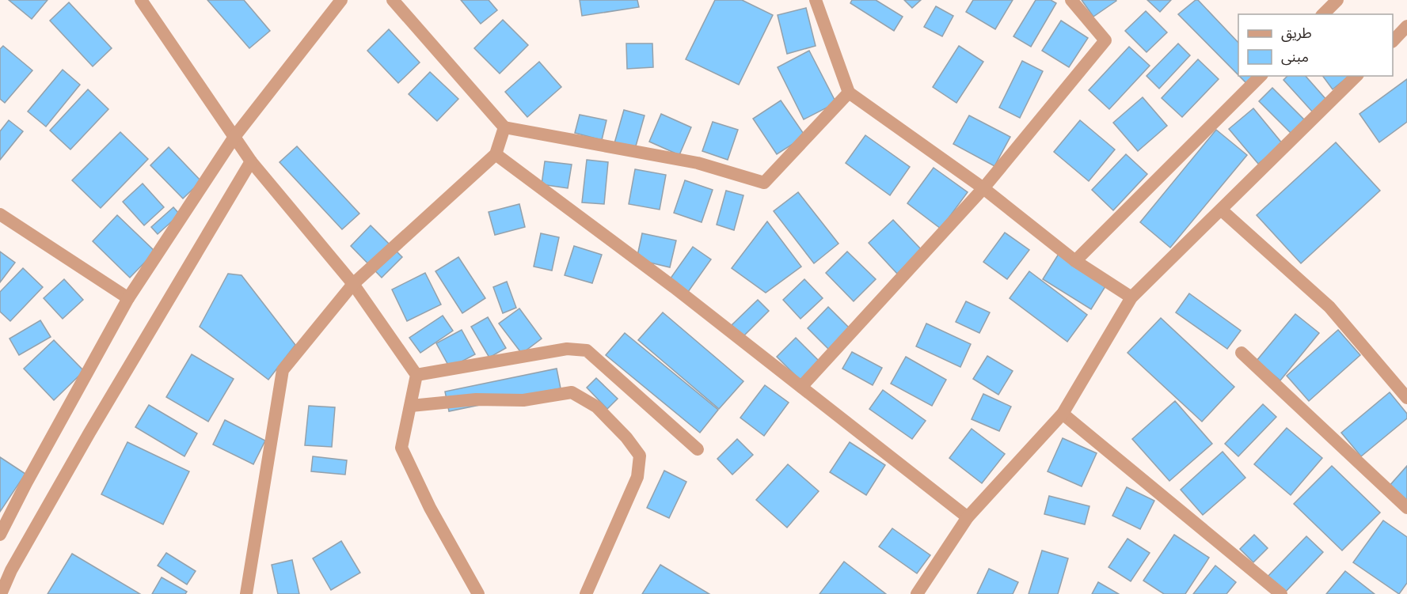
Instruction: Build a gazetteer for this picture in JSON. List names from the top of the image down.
{
  "legend": ["طريق", "مبنى"]
}
